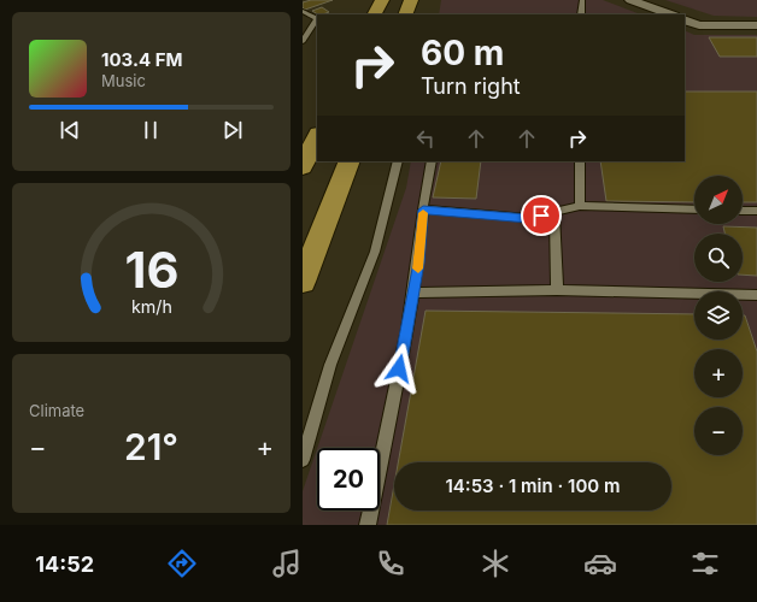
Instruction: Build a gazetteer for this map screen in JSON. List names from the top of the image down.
{
  "north": "top right",
  "page": {
    "turn": ["60 m", "Turn right"],
    "song": ["103.4 FM", "Music"],
    "map_buttons": ["+", "−"],
    "tile": "Climate",
    "heat": ["−", "21°", "+"],
    "limit": "20",
    "trip": "14:53 · 1 min · 100 m",
    "tabs": "14:52",
    "gauge": ["16", "km/h"]
  }
}
